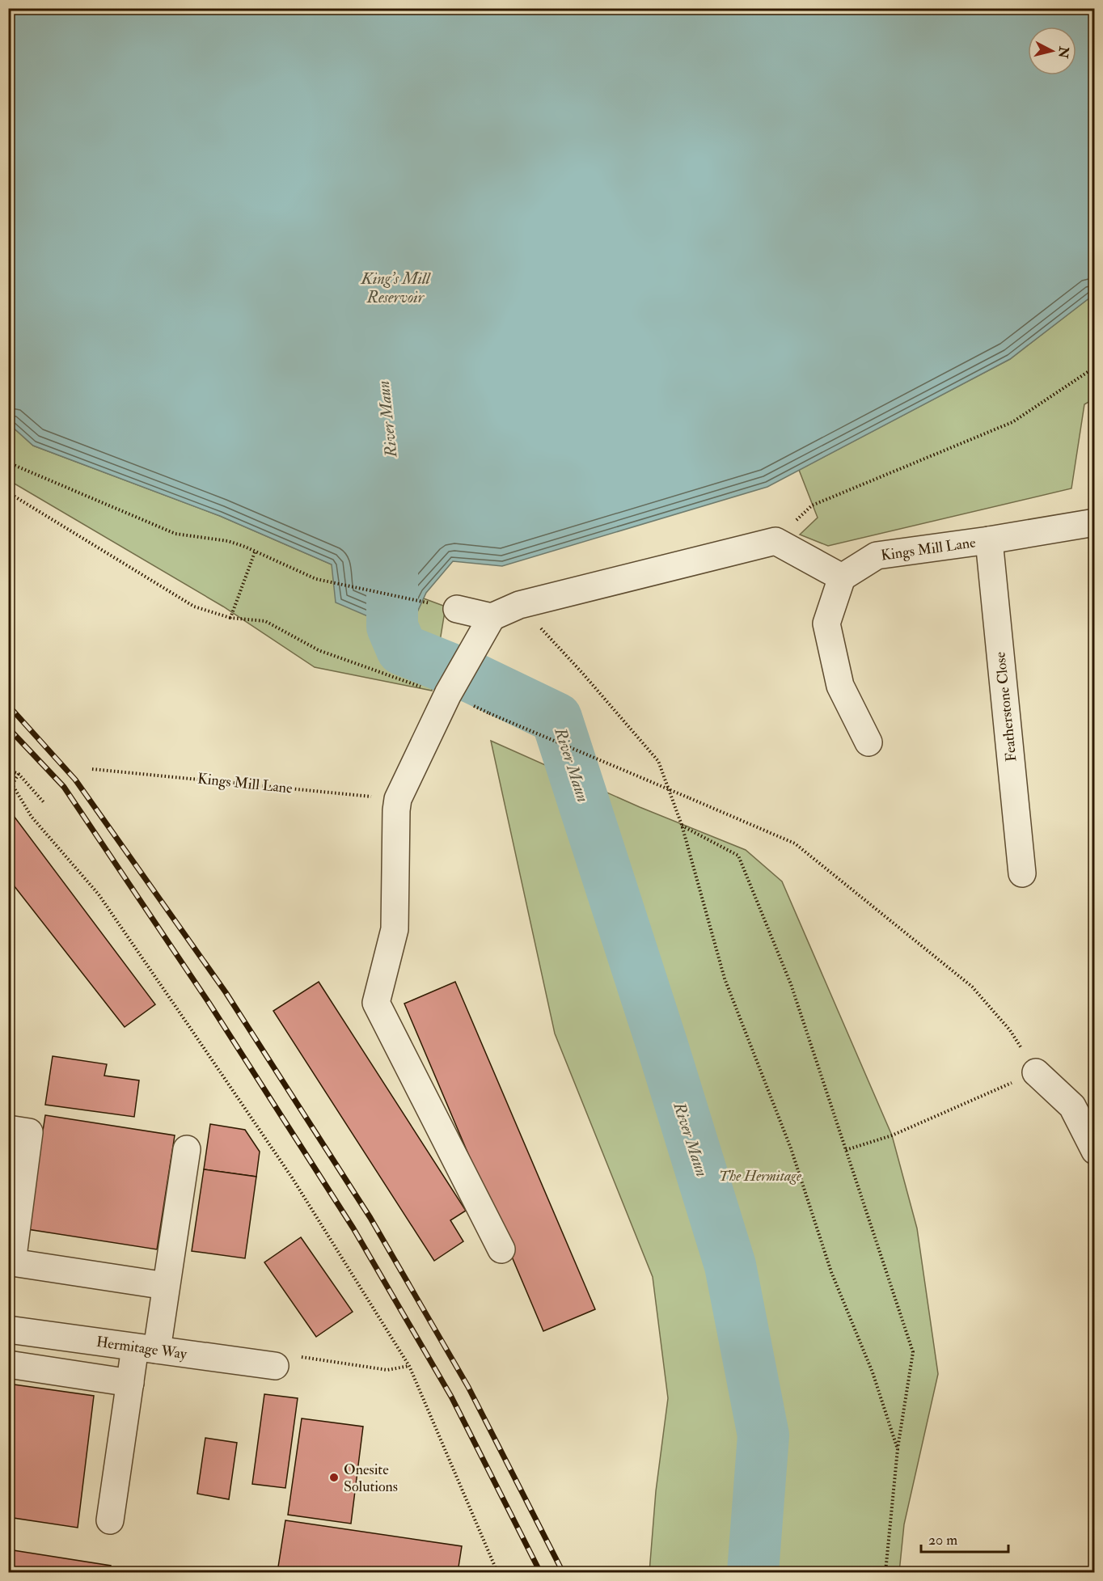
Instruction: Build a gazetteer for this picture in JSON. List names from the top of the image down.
{
  "streets": {
    "street": ["Kings Mill Lane", "Featherstone Close", "Hermitage Way"]
  },
  "crossings": [
    ["Kings Mill Lane", "Featherstone Close"]
  ],
  "water": ["King's Mill Reservoir", "River Maun"],
  "parks": ["The Hermitage"],
  "places": ["Onesite Solutions"],
  "scale_bar": "20 m",
  "north": "right"
}
